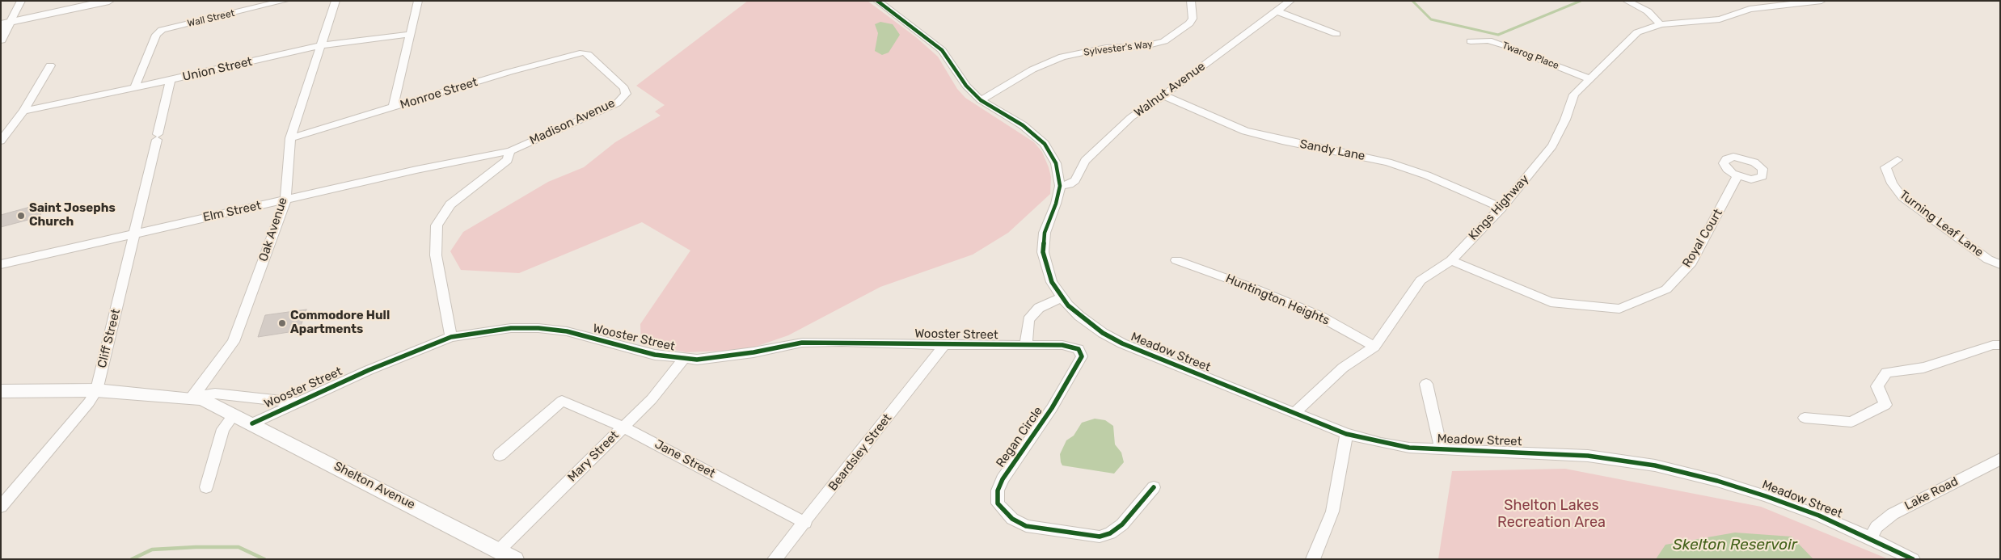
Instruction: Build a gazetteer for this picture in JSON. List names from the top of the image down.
{
  "streets": {
    "main road": ["Wooster Street", "Shelton Avenue"],
    "street": [
      "Wall Street",
      "Sylvester's Way",
      "Twarog Place",
      "Union Street",
      "Walnut Avenue",
      "Monroe Street",
      "Madison Avenue",
      "Sandy Lane",
      "Kings Highway",
      "Elm Street",
      "Turning Leaf Lane",
      "Oak Avenue",
      "Royal Court",
      "Huntington Heights",
      "Cliff Street",
      "Meadow Street",
      "Regan Circle",
      "Beardsley Street",
      "Mary Street",
      "Jane Street",
      "Lake Road"
    ]
  },
  "crossings": [
    ["Wall Street", "Union Street"],
    ["Twarog Place", "Kings Highway"],
    ["Union Street", "Oak Avenue"],
    ["Union Street", "Cliff Street"],
    ["Walnut Avenue", "Sandy Lane"],
    ["Walnut Avenue", "Meadow Street"],
    ["Monroe Street", "Madison Avenue"],
    ["Monroe Street", "Oak Avenue"],
    ["Madison Avenue", "Elm Street"],
    ["Sandy Lane", "Kings Highway"],
    ["Kings Highway", "Royal Court"],
    ["Kings Highway", "Huntington Heights"],
    ["Kings Highway", "Meadow Street"],
    ["Elm Street", "Oak Avenue"],
    ["Elm Street", "Cliff Street"],
    ["Oak Avenue", "Wooster Street"],
    ["Wooster Street", "Cliff Street"],
    ["Wooster Street", "Regan Circle"],
    ["Wooster Street", "Beardsley Street"],
    ["Wooster Street", "Mary Street"],
    ["Wooster Street", "Shelton Avenue"],
    ["Meadow Street", "Lake Road"],
    ["Beardsley Street", "Jane Street"],
    ["Mary Street", "Jane Street"],
    ["Mary Street", "Shelton Avenue"]
  ],
  "water": ["Skelton Reservoir"],
  "parks": ["Shelton Lakes Recreation Area"],
  "places": ["Saint Josephs Church", "Commodore Hull Apartments"]
}
